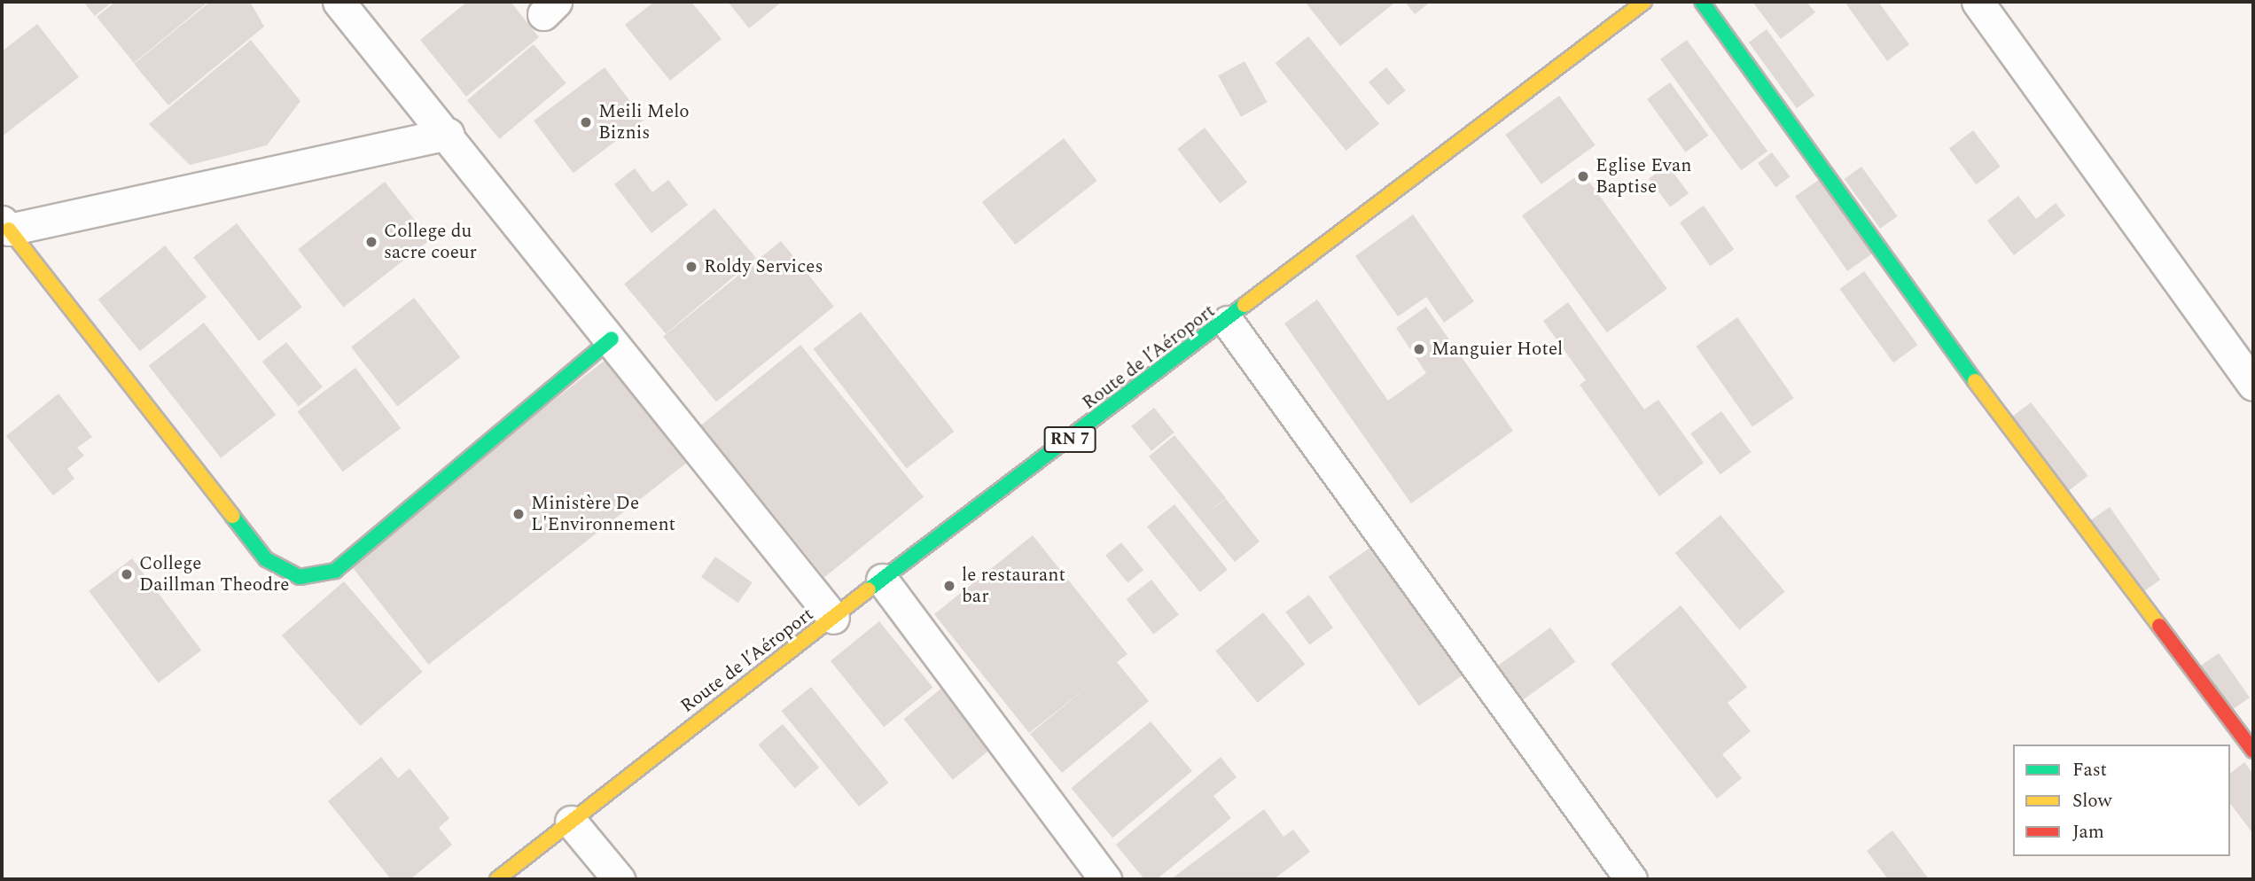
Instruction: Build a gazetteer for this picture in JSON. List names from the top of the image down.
{
  "streets": {
    "street": ["Route de l’Aéroport", "RN 7"]
  },
  "places": [
    "Meili Melo Biznis",
    "Eglise Evan Baptise",
    "College du sacre coeur",
    "Roldy Services",
    "Manguier Hotel",
    "Ministère De L'Environnement",
    "College Daillman Theodre",
    "le restaurant bar"
  ],
  "legend": ["Fast", "Slow", "Jam"]
}
